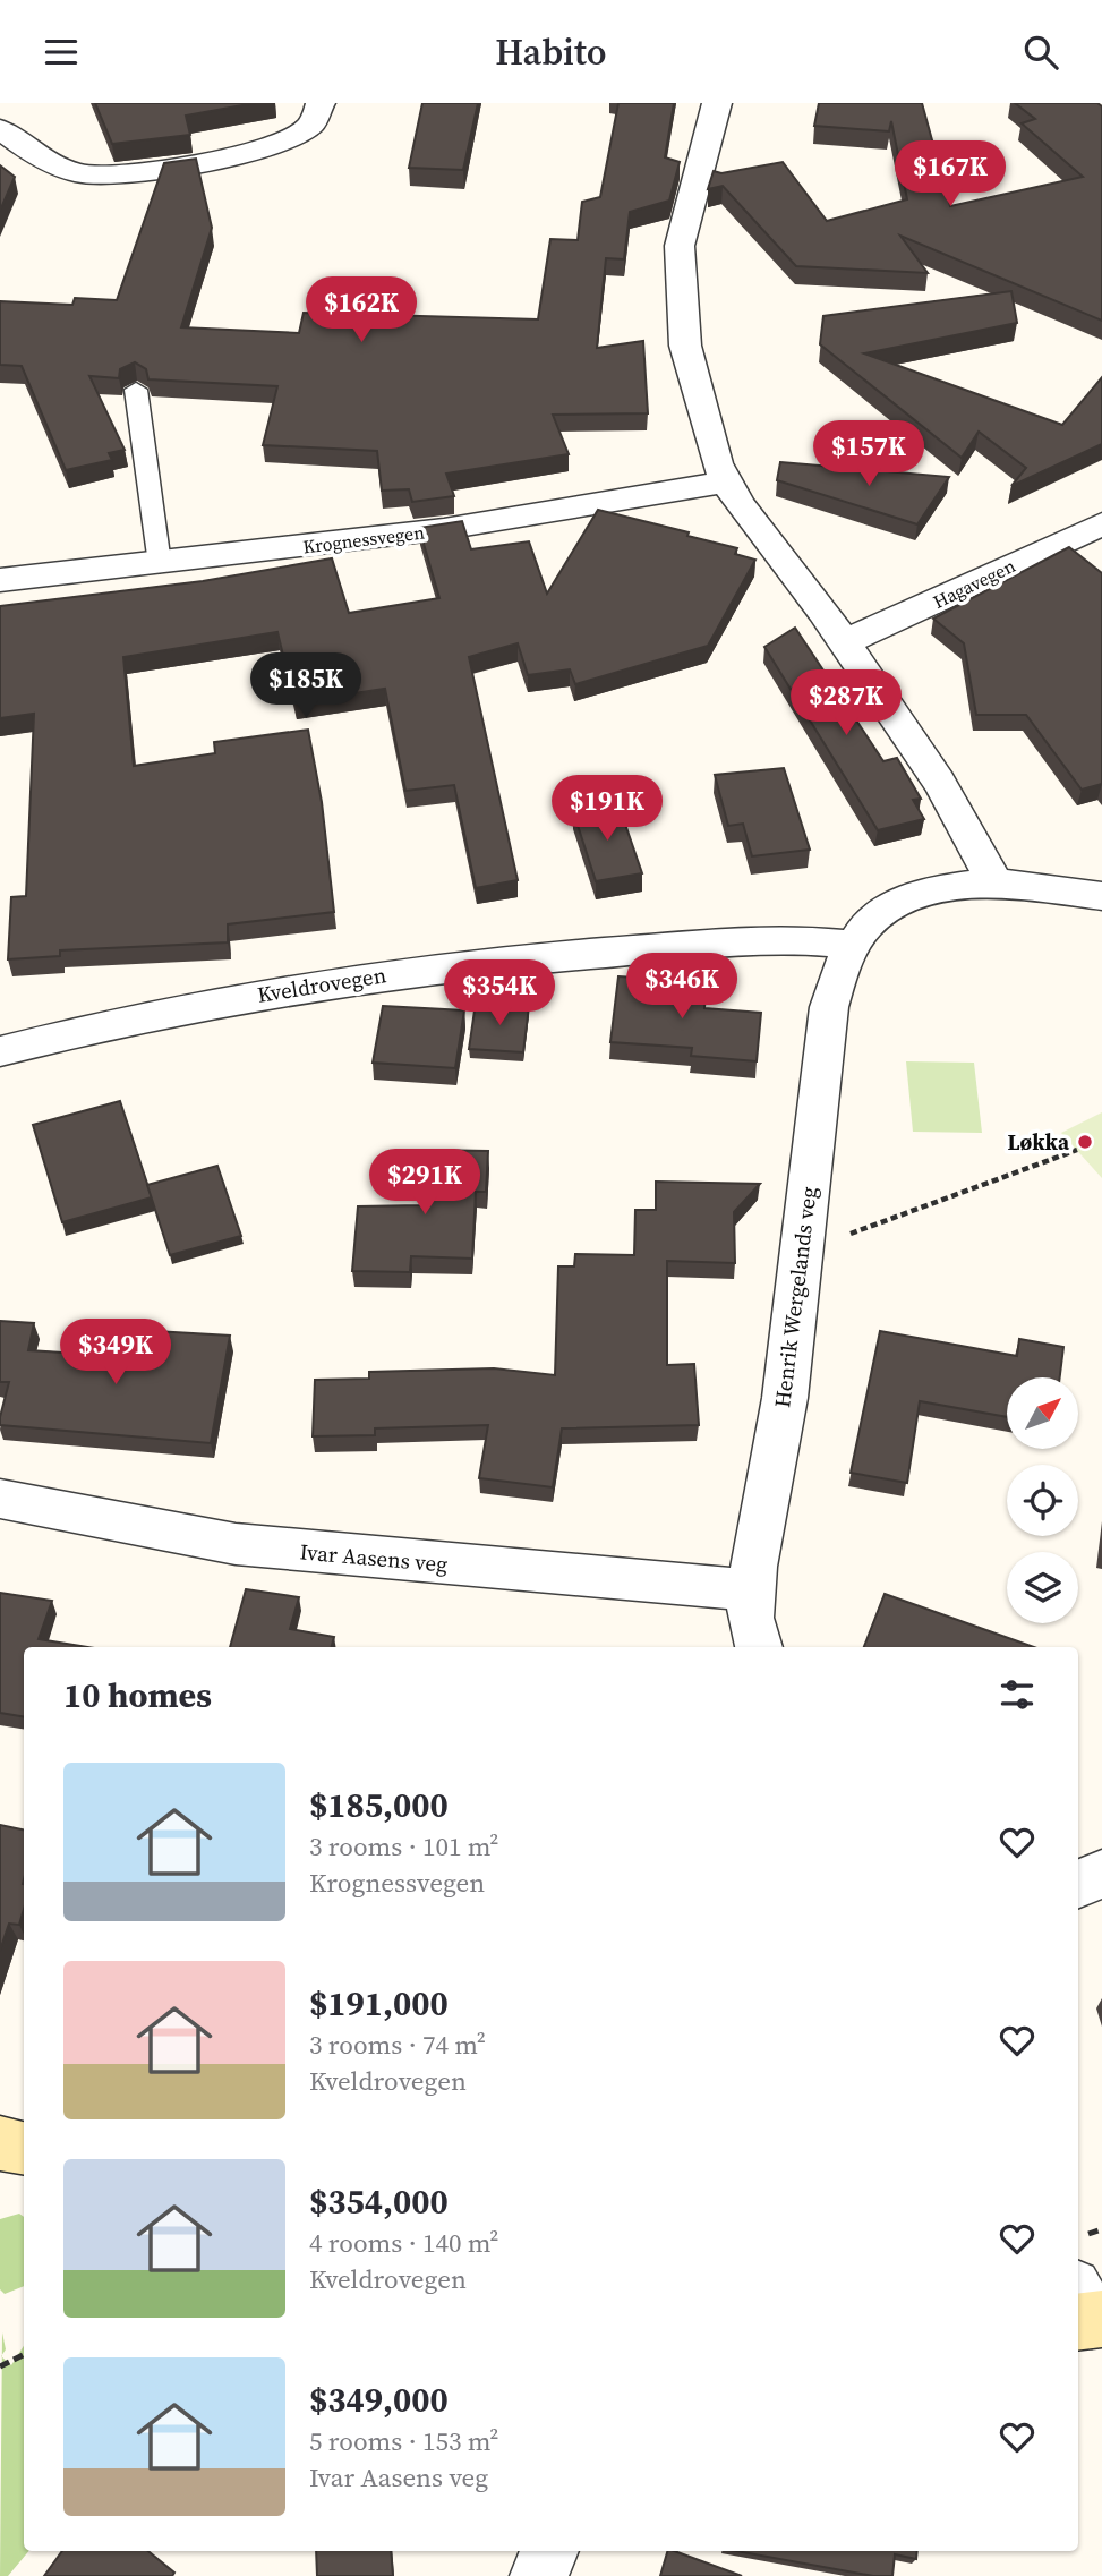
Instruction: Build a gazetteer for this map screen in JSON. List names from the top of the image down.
{
  "streets": {
    "street": [
      "Krognessvegen",
      "Hagavegen",
      "Kveldrovegen",
      "Henrik Wergelands veg",
      "Ivar Aasens veg"
    ]
  },
  "crossings": [
    ["Kveldrovegen", "Henrik Wergelands veg"],
    ["Henrik Wergelands veg", "Ivar Aasens veg"]
  ],
  "places": ["Løkka"],
  "north": "top right",
  "page": {
    "header": "Habito",
    "price": [
      "$167K",
      "$162K",
      "$157K",
      "$185K",
      "$287K",
      "$191K",
      "$346K",
      "$354K",
      "$291K",
      "$349K"
    ],
    "heading": "10 homes",
    "list": [
      {
        "name": "$185,000",
        "note": "3 rooms · 101 m² · Krognessvegen"
      },
      {
        "name": "$191,000",
        "note": "3 rooms · 74 m² · Kveldrovegen"
      },
      {
        "name": "$354,000",
        "note": "4 rooms · 140 m² · Kveldrovegen"
      },
      {
        "name": "$349,000",
        "note": "5 rooms · 153 m² · Ivar Aasens veg"
      }
    ]
  }
}
